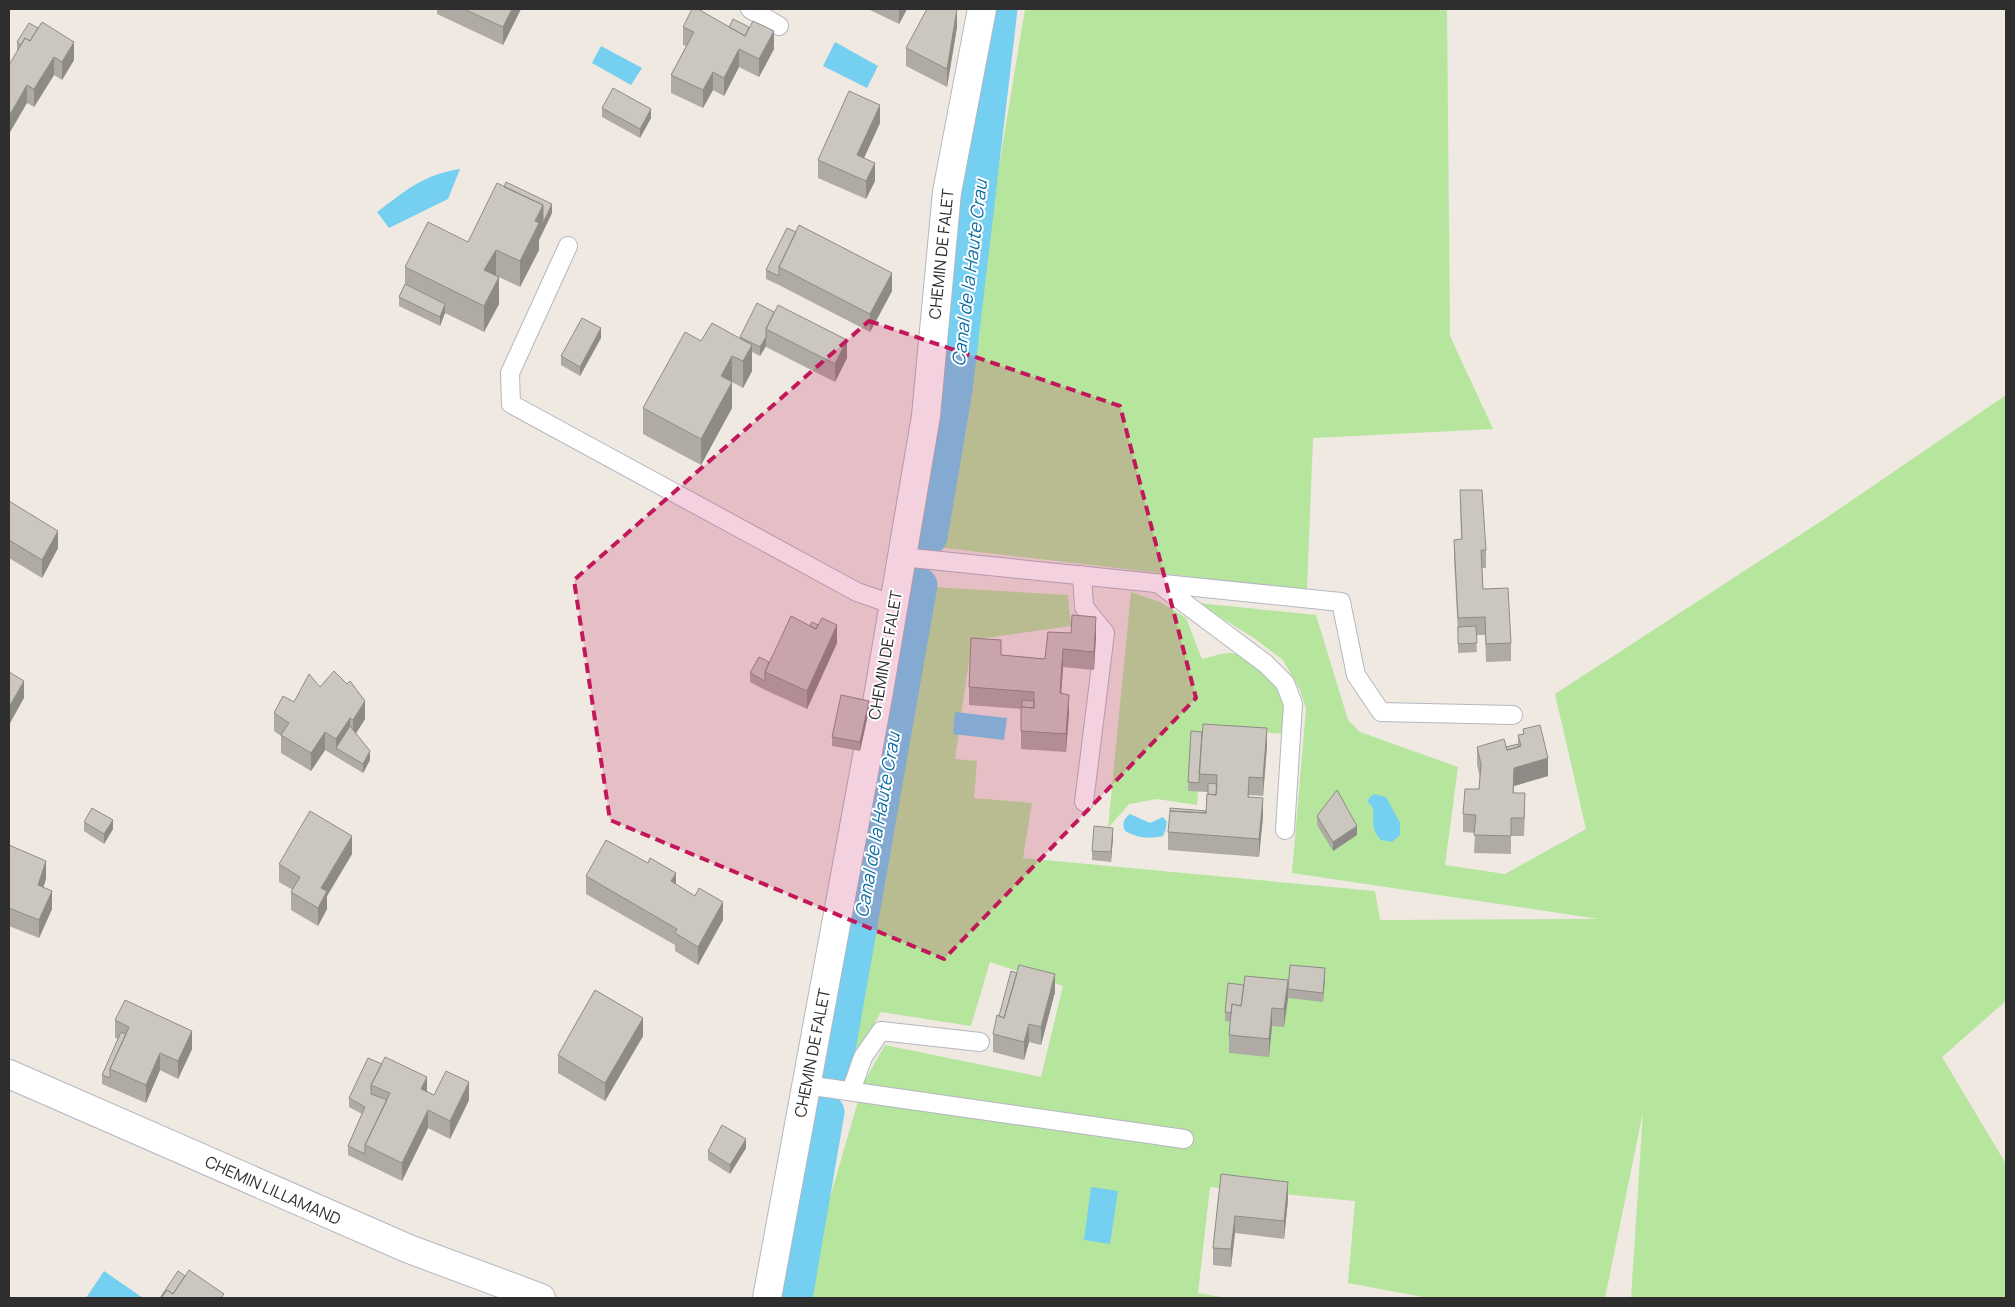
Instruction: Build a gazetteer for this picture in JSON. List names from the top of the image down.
{
  "streets": {
    "street": ["CHEMIN DE FALET", "CHEMIN LILLAMAND"]
  },
  "water": ["Canal de la Haute Crau"]
}
